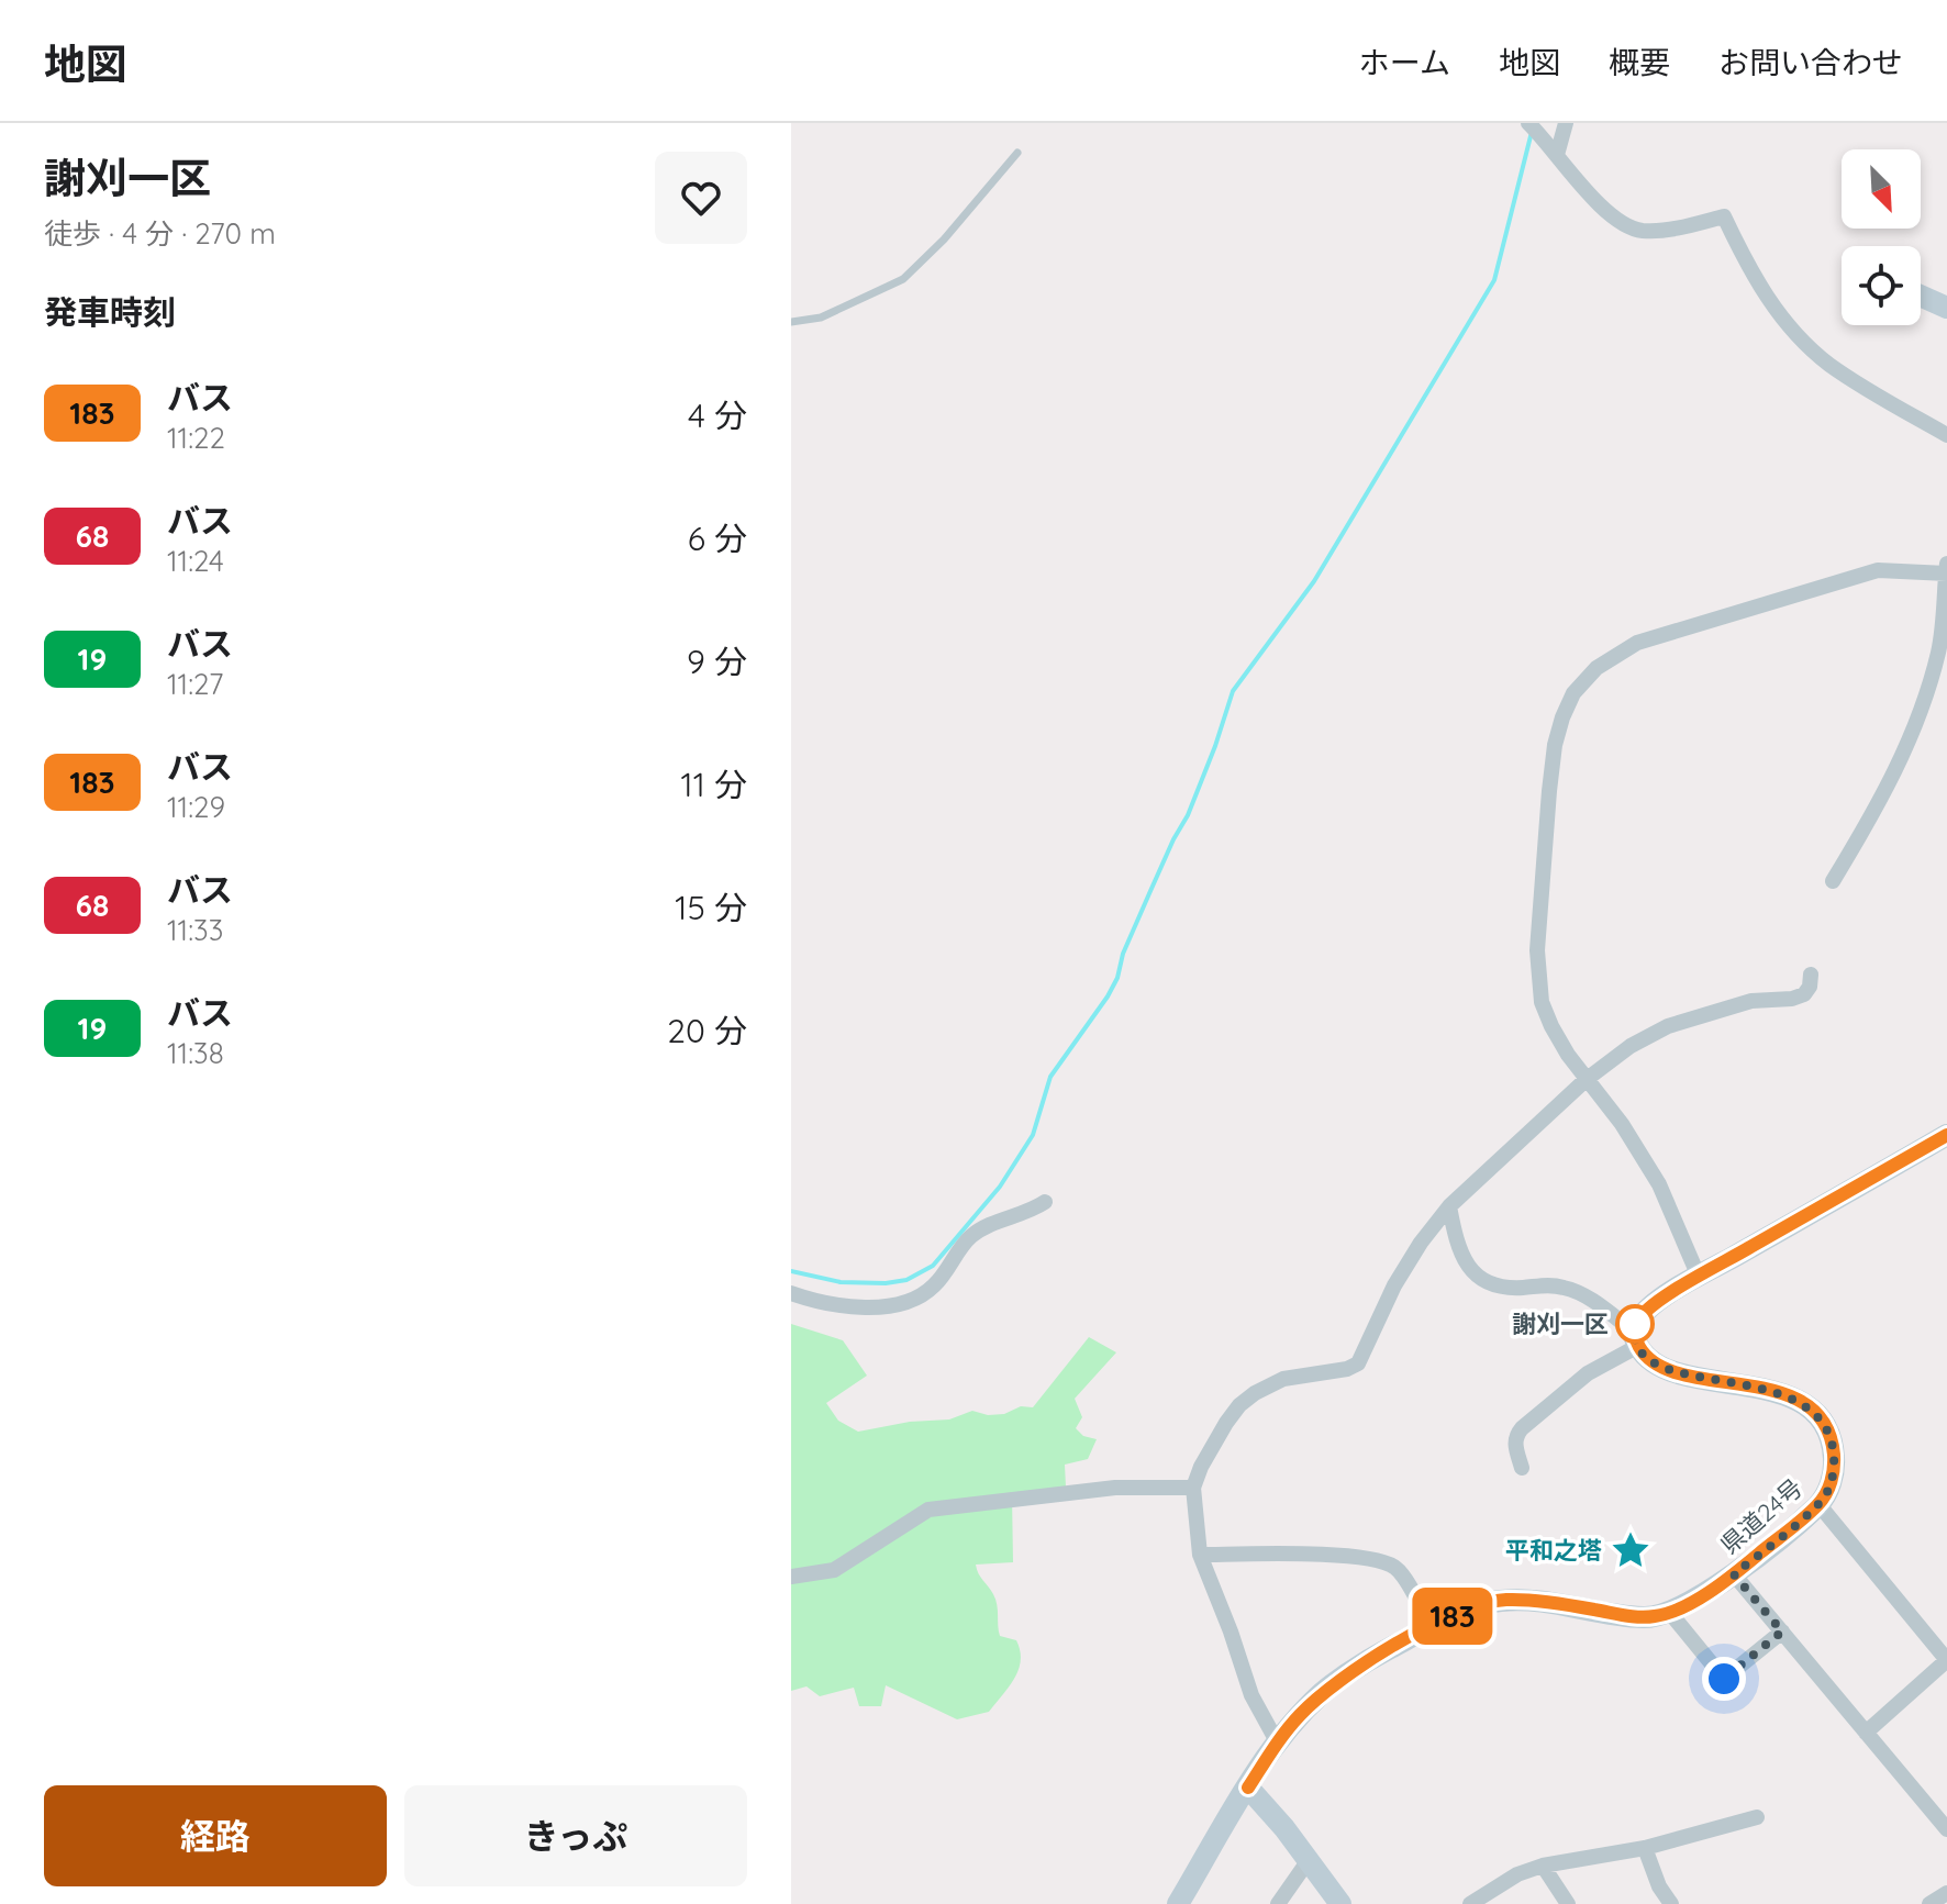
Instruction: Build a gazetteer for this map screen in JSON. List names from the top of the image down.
{
  "streets": {
    "main road": ["県道24号"]
  },
  "places": {
    "other": ["謝刈一区"],
    "place": ["平和之塔"]
  },
  "lines": ["bus line 183"],
  "north": "bottom right",
  "page": {
    "header": "地図",
    "nav": [
      "ホーム",
      "地図",
      "概要",
      "お問い合わせ"
    ],
    "heading": [
      ["謝刈一区", "徒歩 · 4 分 · 270 m"],
      "発車時刻"
    ],
    "on_map": "183",
    "list": [
      {
        "mark": "183",
        "name": "バス",
        "note": "11:22",
        "value": "4 分"
      },
      {
        "mark": "68",
        "name": "バス",
        "note": "11:24",
        "value": "6 分"
      },
      {
        "mark": "19",
        "name": "バス",
        "note": "11:27",
        "value": "9 分"
      },
      {
        "mark": "183",
        "name": "バス",
        "note": "11:29",
        "value": "11 分"
      },
      {
        "mark": "68",
        "name": "バス",
        "note": "11:33",
        "value": "15 分"
      },
      {
        "mark": "19",
        "name": "バス",
        "note": "11:38",
        "value": "20 分"
      }
    ],
    "buttons": ["経路", "きっぷ"]
  }
}
